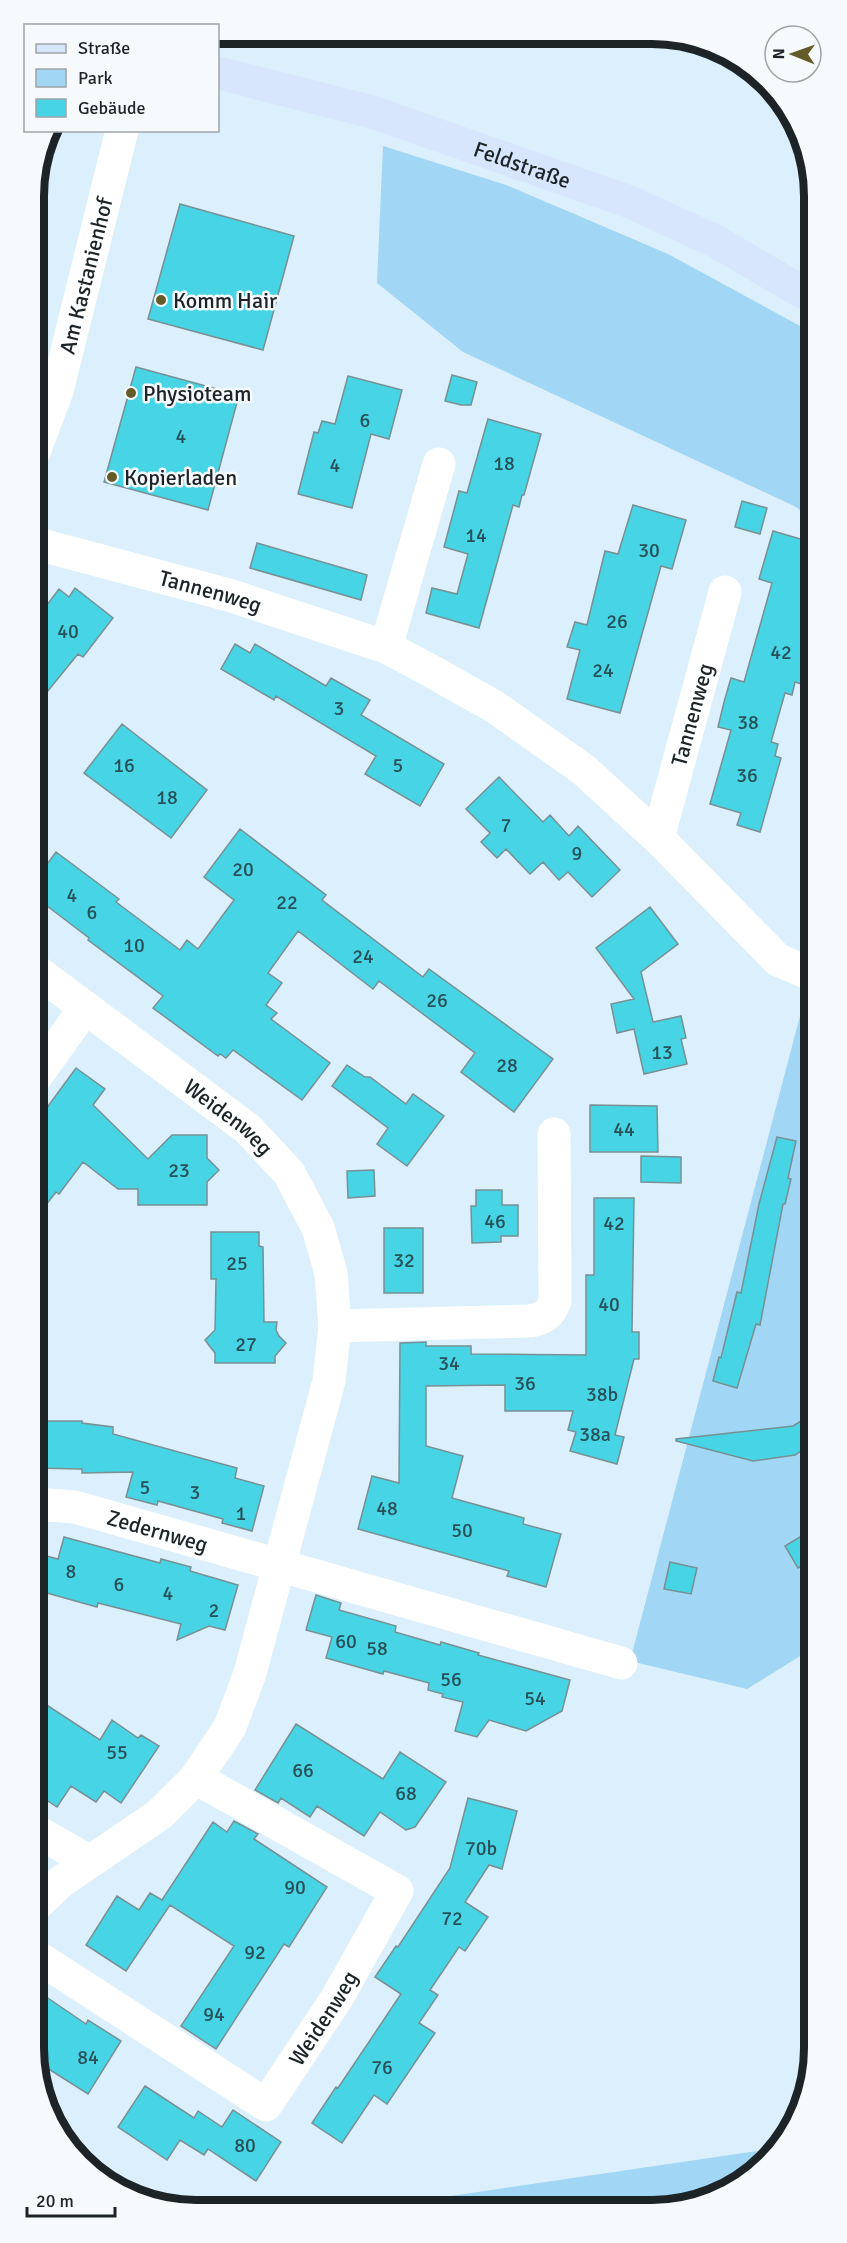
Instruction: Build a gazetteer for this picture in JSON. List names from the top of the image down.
{
  "streets": {
    "main road": ["Feldstraße"],
    "street": [
      "Am Kastanienhof",
      "Tannenweg",
      "Weidenweg",
      "Zedernweg"
    ]
  },
  "crossings": [
    ["Weidenweg", "Zedernweg"]
  ],
  "places": ["Komm Hair", "Physioteam", "Kopierladen"],
  "house_numbers": [
    "6",
    "4",
    "18",
    "4",
    "14",
    "30",
    "26",
    "40",
    "42",
    "24",
    "3",
    "38",
    "16",
    "5",
    "36",
    "18",
    "7",
    "9",
    "20",
    "4",
    "22",
    "6",
    "10",
    "24",
    "26",
    "13",
    "28",
    "44",
    "23",
    "46",
    "42",
    "32",
    "25",
    "40",
    "27",
    "34",
    "36",
    "38b",
    "38a",
    "5",
    "3",
    "48",
    "1",
    "50",
    "8",
    "6",
    "4",
    "2",
    "60",
    "58",
    "56",
    "54",
    "55",
    "66",
    "68",
    "70b",
    "90",
    "72",
    "92",
    "94",
    "84",
    "76",
    "80"
  ],
  "legend": ["Straße", "Park", "Gebäude"],
  "scale_bar": "20 m",
  "north": "left"
}
